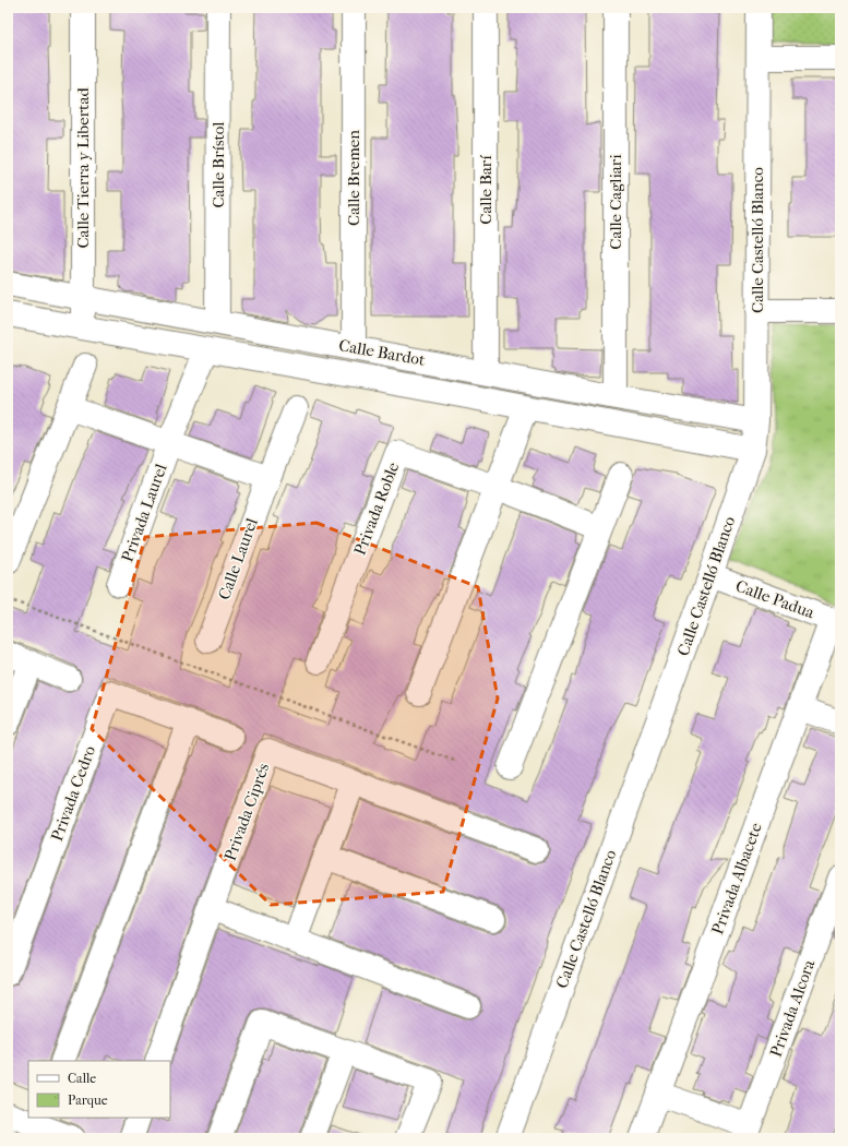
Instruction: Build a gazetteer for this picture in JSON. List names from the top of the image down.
{
  "streets": {
    "street": [
      "Calle Brístol",
      "Calle Tierra y Libertad",
      "Calle Bremen",
      "Calle Barí",
      "Calle Cagliari",
      "Calle Castelló Blanco",
      "Calle Bardot",
      "Privada Roble",
      "Privada Laurel",
      "Calle Laurel",
      "Calle Padua",
      "Privada Cedro",
      "Privada Ciprés",
      "Privada Albacete",
      "Privada Alcora"
    ]
  },
  "crossings": [
    ["Calle Brístol", "Calle Bardot"],
    ["Calle Tierra y Libertad", "Calle Bardot"],
    ["Calle Bremen", "Calle Bardot"],
    ["Calle Barí", "Calle Bardot"],
    ["Calle Cagliari", "Calle Bardot"],
    ["Calle Castelló Blanco", "Calle Bardot"],
    ["Calle Castelló Blanco", "Calle Padua"],
    ["Calle Bardot", "Privada Laurel"],
    ["Privada Laurel", "Calle Laurel"],
    ["Calle Padua", "Privada Albacete"]
  ],
  "legend": ["Calle", "Parque"]
}
